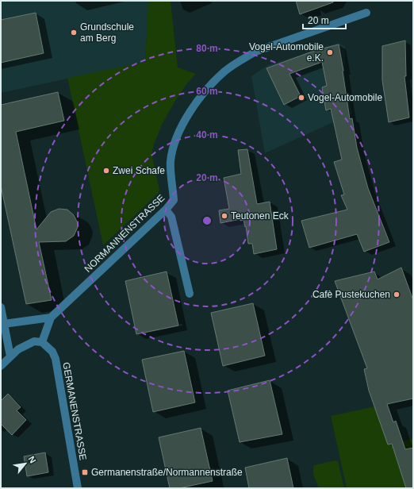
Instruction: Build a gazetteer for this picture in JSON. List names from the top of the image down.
{
  "streets": {
    "street": ["NORMANNENSTRASSE", "GERMANENSTRASSE"]
  },
  "crossings": [
    ["NORMANNENSTRASSE", "GERMANENSTRASSE"]
  ],
  "places": {
    "other": [
      "Grundschule am Berg",
      "Vogel-Automobile e.K.",
      "Vogel-Automobile",
      "Zwei Schafe",
      "Teutonen Eck",
      "Cafè Pustekuchen"
    ],
    "transit": ["Germanenstraße/Normannenstraße"]
  },
  "scale_bar": "20 m",
  "north": "top right",
  "rings": [
    "80 m",
    "60 m",
    "40 m",
    "20 m"
  ]
}
